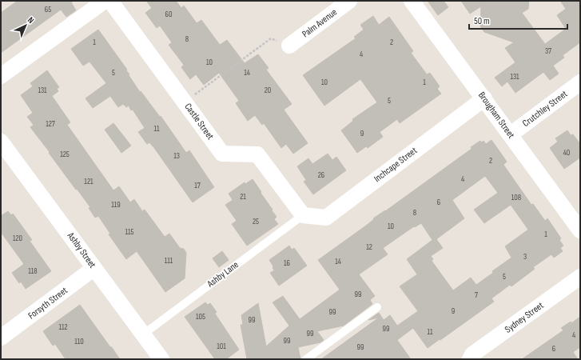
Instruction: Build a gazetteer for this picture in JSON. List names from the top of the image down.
{
  "streets": {
    "street": [
      "Palm Avenue",
      "Crutchley Street",
      "Brougham Street",
      "Castle Street",
      "Inchcape Street",
      "Ashby Street",
      "Forsyth Street",
      "Sydney Street"
    ],
    "lane": ["Ashby Lane"]
  },
  "crossings": [
    ["Crutchley Street", "Brougham Street"],
    ["Brougham Street", "Inchcape Street"],
    ["Castle Street", "Inchcape Street"],
    ["Castle Street", "Ashby Lane"],
    ["Inchcape Street", "Ashby Lane"],
    ["Ashby Street", "Ashby Lane"],
    ["Ashby Street", "Forsyth Street"]
  ],
  "house_numbers": [
    "65",
    "60",
    "8",
    "1",
    "2",
    "37",
    "4",
    "10",
    "5",
    "14",
    "131",
    "10",
    "1",
    "131",
    "20",
    "5",
    "127",
    "11",
    "9",
    "40",
    "125",
    "13",
    "2",
    "26",
    "4",
    "121",
    "17",
    "21",
    "108",
    "6",
    "119",
    "8",
    "25",
    "10",
    "115",
    "1",
    "120",
    "12",
    "3",
    "111",
    "14",
    "16",
    "118",
    "5",
    "99",
    "7",
    "9",
    "99",
    "105",
    "99",
    "112",
    "99",
    "11",
    "99",
    "4",
    "99",
    "110",
    "101",
    "99",
    "6"
  ],
  "scale_bar": "50 m",
  "north": "top right"
}
